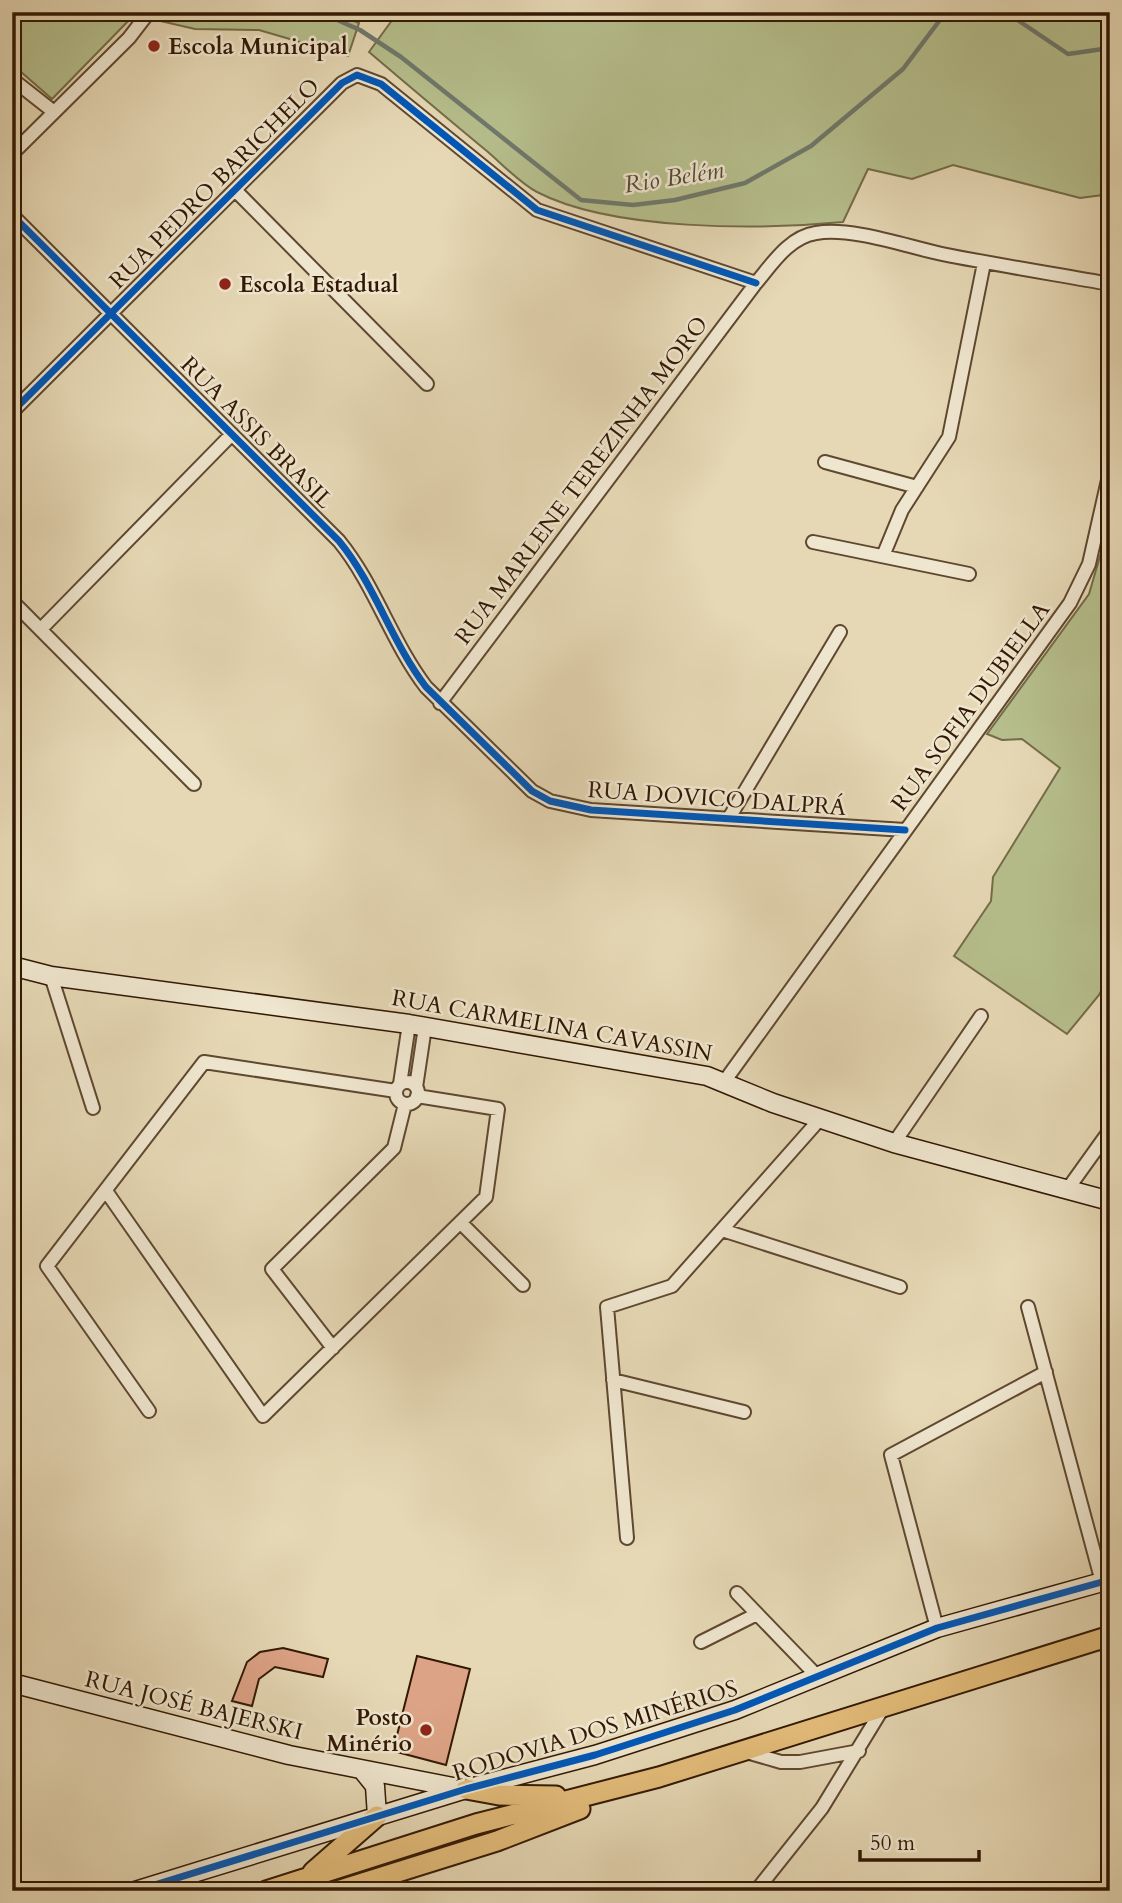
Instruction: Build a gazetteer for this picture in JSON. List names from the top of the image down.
{
  "streets": {
    "main road": ["RUA CARMELINA CAVASSIN", "RUA JOSÉ BAJERSKI", "RODOVIA DOS MINÉRIOS"],
    "street": [
      "RUA PEDRO BARICHELO",
      "RUA ASSIS BRASIL",
      "RUA MARLENE TEREZINHA MORO",
      "RUA SOFIA DUBIELLA",
      "RUA DOVICO DALPRÁ"
    ]
  },
  "crossings": [
    ["RUA PEDRO BARICHELO", "RUA ASSIS BRASIL"],
    ["RUA PEDRO BARICHELO", "RUA MARLENE TEREZINHA MORO"],
    ["RUA ASSIS BRASIL", "RUA MARLENE TEREZINHA MORO"],
    ["RUA ASSIS BRASIL", "RUA DOVICO DALPRÁ"],
    ["RUA MARLENE TEREZINHA MORO", "RUA DOVICO DALPRÁ"],
    ["RUA SOFIA DUBIELLA", "RUA DOVICO DALPRÁ"],
    ["RUA SOFIA DUBIELLA", "RUA CARMELINA CAVASSIN"],
    ["RUA JOSÉ BAJERSKI", "RODOVIA DOS MINÉRIOS"]
  ],
  "water": ["Rio Belém"],
  "places": ["Escola Municipal", "Escola Estadual", "Posto Minério"],
  "scale_bar": "50 m"
}
